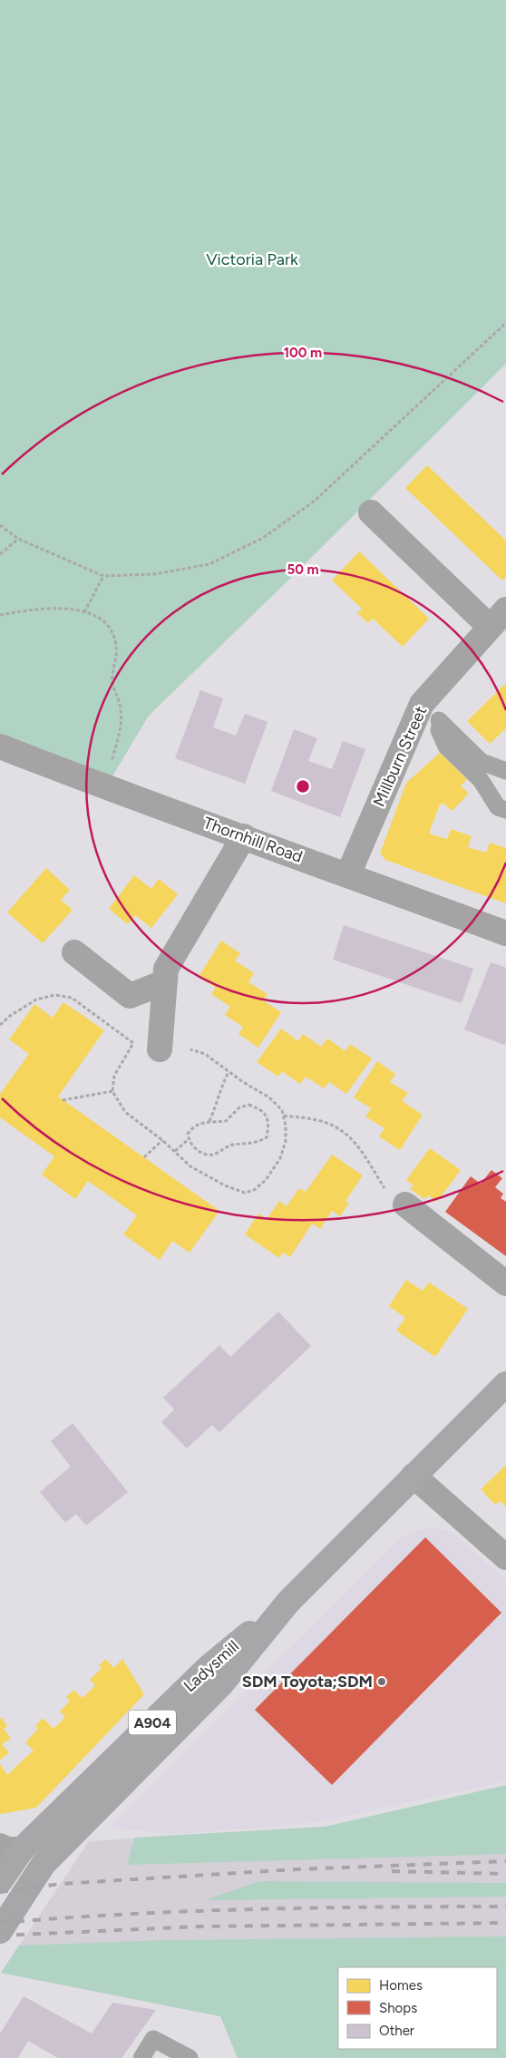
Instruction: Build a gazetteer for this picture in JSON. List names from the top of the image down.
{
  "streets": {
    "main road": ["Ladysmill", "A904"],
    "street": ["Millburn Street", "Thornhill Road"]
  },
  "crossings": [
    ["Millburn Street", "Thornhill Road"],
    ["Ladysmill", "A904"]
  ],
  "parks": ["Victoria Park"],
  "places": ["SDM Toyota;SDM"],
  "legend": ["Homes", "Shops", "Other"],
  "rings": ["100 m", "50 m"]
}
